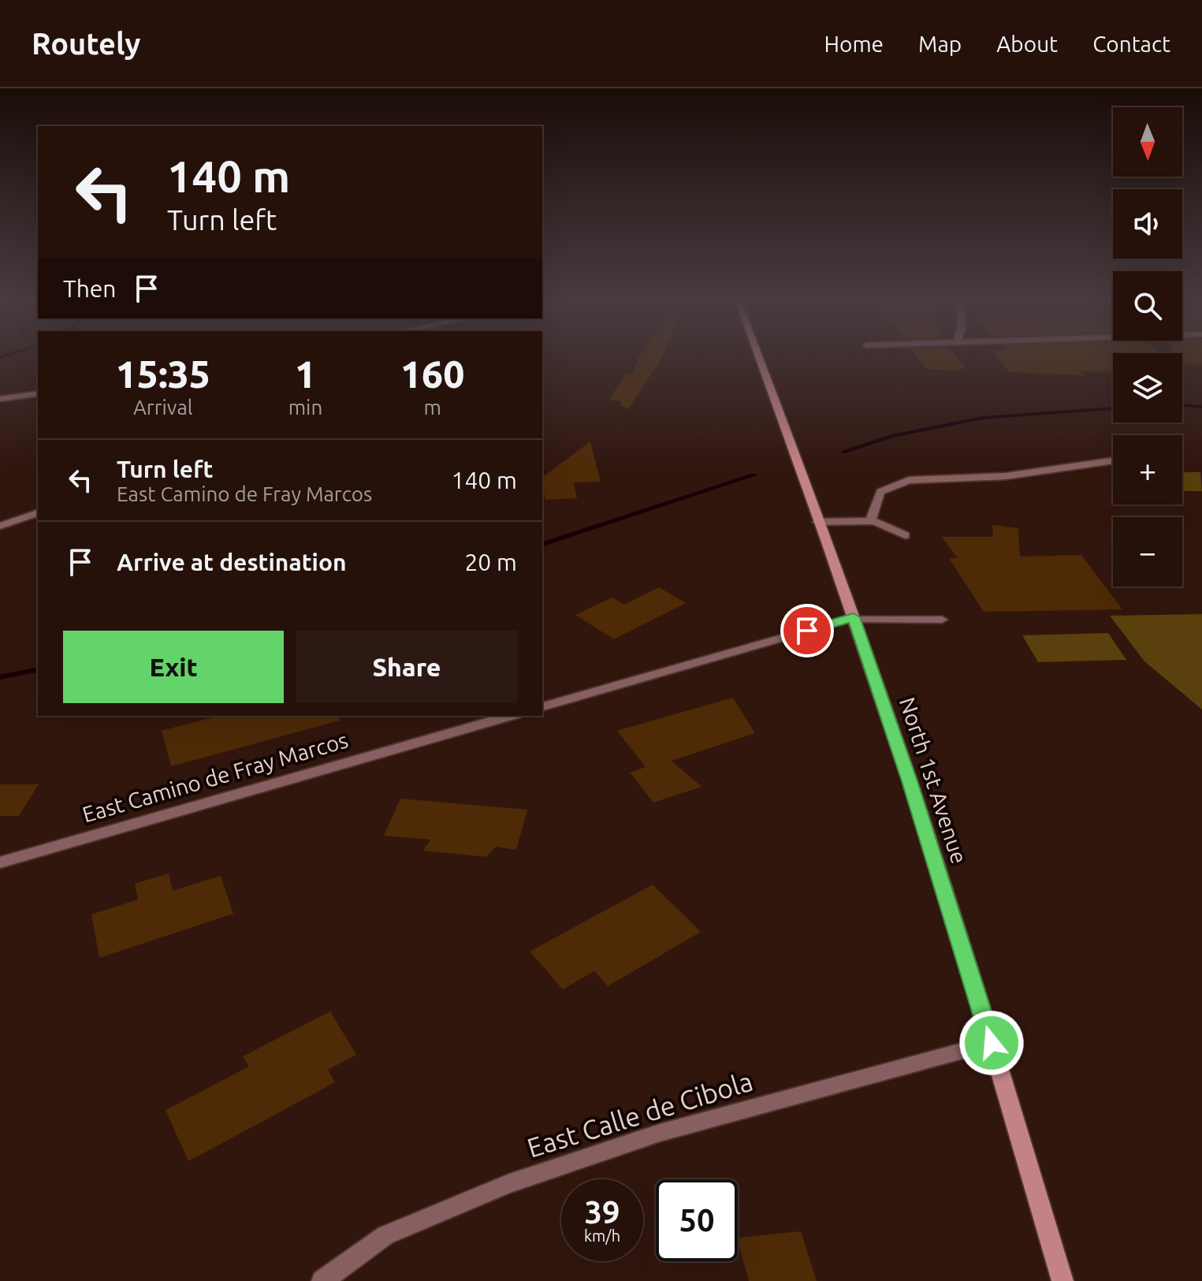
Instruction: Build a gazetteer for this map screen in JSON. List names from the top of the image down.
{
  "streets": {
    "main road": ["North 1st Avenue"],
    "street": ["East Camino de Fray Marcos", "East Calle de Cibola"]
  },
  "crossings": [
    ["North 1st Avenue", "East Calle de Cibola"]
  ],
  "north": "bottom",
  "page": {
    "header": "Routely",
    "nav": [
      "Home",
      "Map",
      "About",
      "Contact"
    ],
    "map_buttons": ["+", "−"],
    "turn": ["140 m", "Turn left"],
    "then": "Then",
    "eta": [
      "15:35",
      "Arrival",
      "1",
      "min",
      "160",
      "m"
    ],
    "list": [
      {
        "name": "Turn left",
        "note": "East Camino de Fray Marcos",
        "value": "140 m"
      },
      {
        "name": "Arrive at destination",
        "value": "20 m"
      }
    ],
    "buttons": ["Exit", "Share"],
    "speed": "39 km/h",
    "limit": "50"
  }
}
